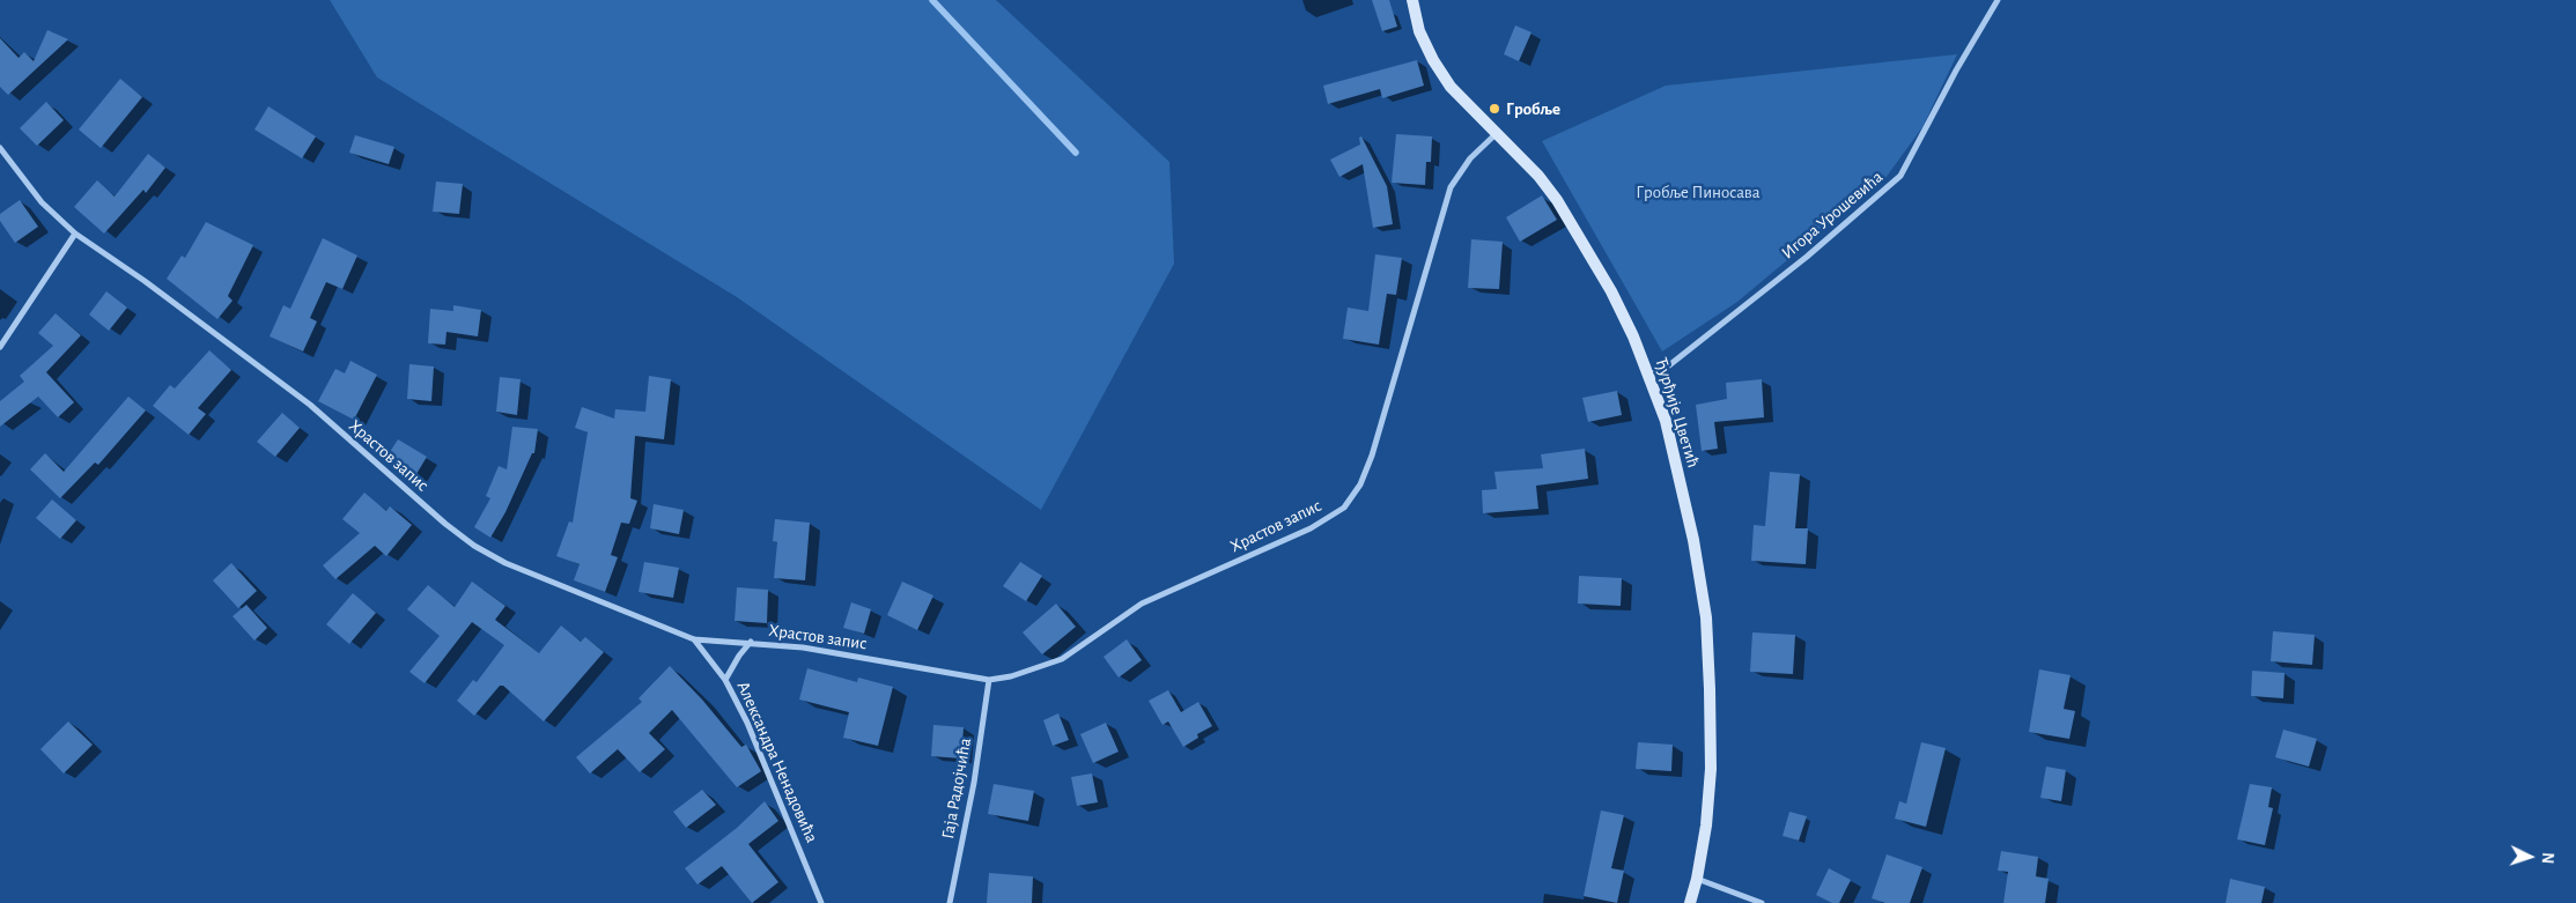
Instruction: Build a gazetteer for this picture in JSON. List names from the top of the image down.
{
  "streets": {
    "street": [
      "Игора Урошевића",
      "Ђурђије Цветић",
      "Храстов запис",
      "Александра Ненадовића",
      "Гаја Радојчића"
    ]
  },
  "crossings": [
    ["Игора Урошевића", "Ђурђије Цветић"],
    ["Ђурђије Цветић", "Храстов запис"],
    ["Храстов запис", "Александра Ненадовића"],
    ["Храстов запис", "Гаја Радојчића"]
  ],
  "parks": ["Гробље Пиносава"],
  "places": ["Гробље"],
  "north": "right"
}
